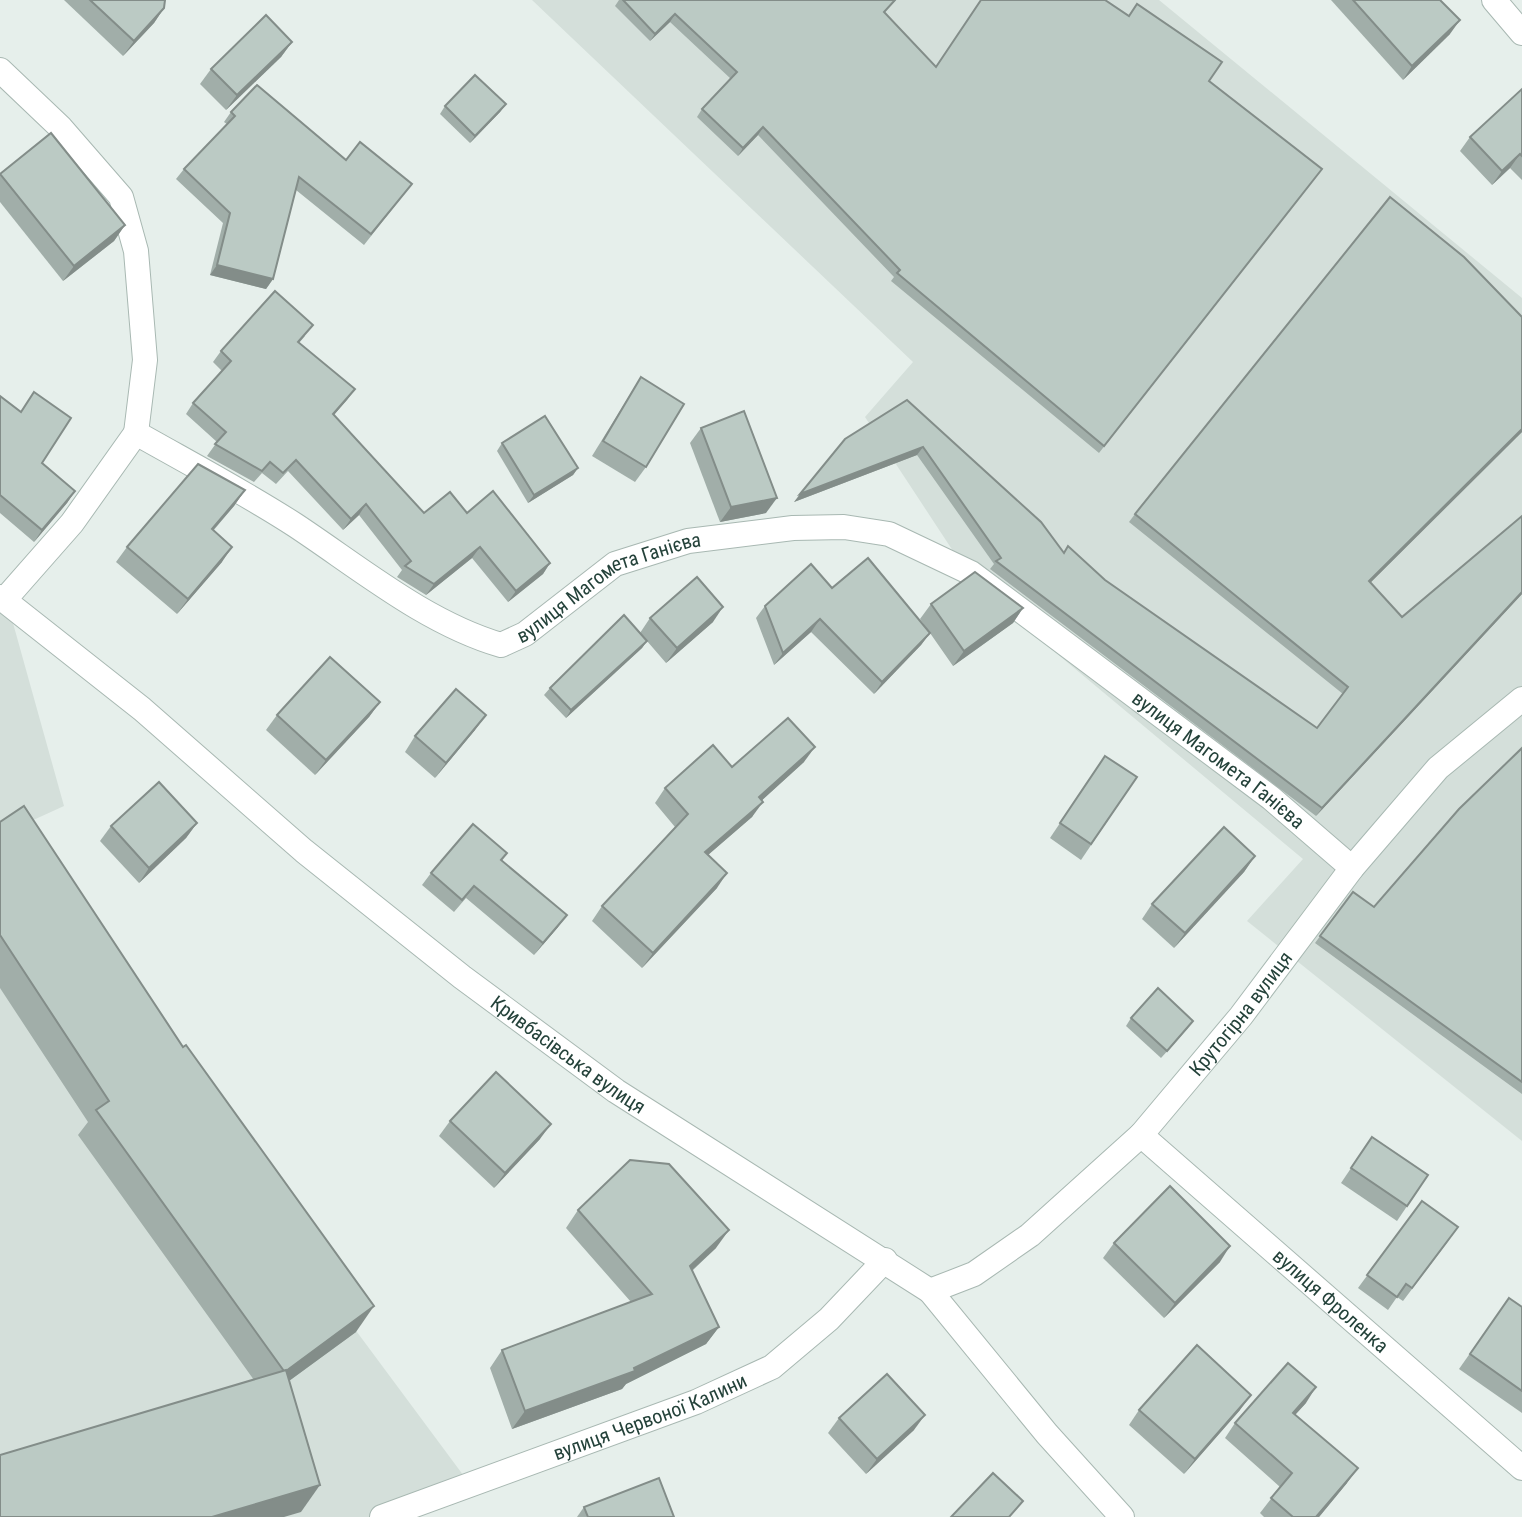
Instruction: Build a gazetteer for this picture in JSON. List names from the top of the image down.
{
  "streets": {
    "street": [
      "вулиця Магомета Ганієва",
      "Крутогірна вулиця",
      "Кривбасівська вулиця",
      "вулиця Фроленка",
      "вулиця Червоної Калини"
    ]
  },
  "crossings": [
    ["вулиця Магомета Ганієва", "Крутогірна вулиця"],
    ["Крутогірна вулиця", "Кривбасівська вулиця"],
    ["Крутогірна вулиця", "вулиця Фроленка"],
    ["Кривбасівська вулиця", "вулиця Червоної Калини"]
  ]
}
